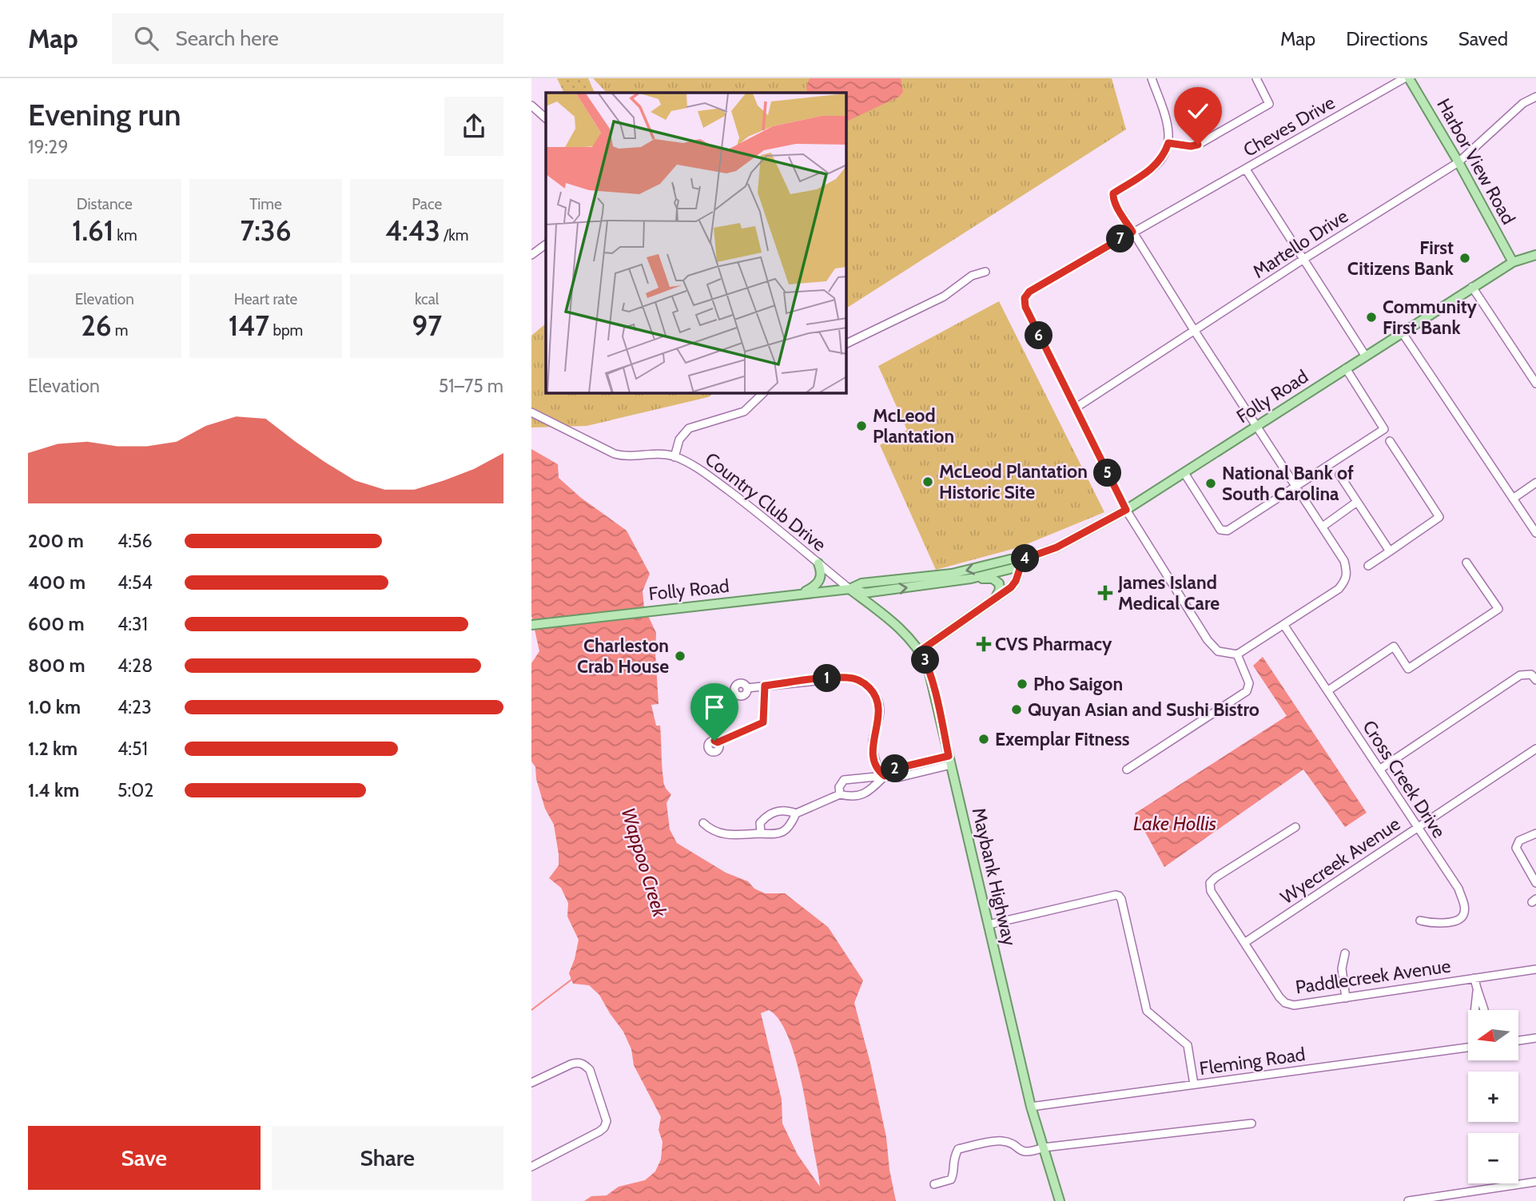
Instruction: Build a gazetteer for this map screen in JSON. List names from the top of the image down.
{
  "streets": {
    "main road": ["Harbor View Road", "Folly Road", "Maybank Highway"],
    "street": [
      "Cheves Drive",
      "Martello Drive",
      "Country Club Drive",
      "Cross Creek Drive",
      "Wyecreek Avenue",
      "Paddlecreek Avenue",
      "Fleming Road"
    ]
  },
  "crossings": [
    ["Cheves Drive", "Martello Drive"],
    ["Harbor View Road", "Martello Drive"],
    ["Harbor View Road", "Folly Road"],
    ["Folly Road", "Country Club Drive"],
    ["Folly Road", "Maybank Highway"],
    ["Country Club Drive", "Maybank Highway"],
    ["Cross Creek Drive", "Wyecreek Avenue"],
    ["Wyecreek Avenue", "Paddlecreek Avenue"],
    ["Maybank Highway", "Fleming Road"]
  ],
  "water": ["Lake Hollis", "Wappoo Creek"],
  "places": {
    "other": [
      "First Citizens Bank",
      "Community First Bank",
      "McLeod Plantation",
      "McLeod Plantation Historic Site",
      "National Bank of South Carolina",
      "Charleston Crab House",
      "Pho Saigon",
      "Quyan Asian and Sushi Bistro",
      "Exemplar Fitness"
    ],
    "health": ["James Island Medical Care", "CVS Pharmacy"]
  },
  "north": "left",
  "page": {
    "header": "Map",
    "search": "Search here",
    "nav": ["Map", "Directions", "Saved"],
    "heading": ["Evening run", "19:29"],
    "stats": [
      ["Distance", "1.61 km"],
      ["Time", "7:36"],
      ["Pace", "4:43 /km"],
      ["Elevation", "26 m"],
      ["Heart rate", "147 bpm"],
      ["kcal", "97"]
    ],
    "pins": [
      "7",
      "6",
      "5",
      "4",
      "3",
      "1",
      "2"
    ],
    "chart": ["Elevation", "51–75 m"],
    "list": [
      {
        "name": "200 m",
        "note": "4:56"
      },
      {
        "name": "400 m",
        "note": "4:54"
      },
      {
        "name": "600 m",
        "note": "4:31"
      },
      {
        "name": "800 m",
        "note": "4:28"
      },
      {
        "name": "1.0 km",
        "note": "4:23"
      },
      {
        "name": "1.2 km",
        "note": "4:51"
      },
      {
        "name": "1.4 km",
        "note": "5:02"
      }
    ],
    "map_buttons": ["+", "−"],
    "buttons": ["Save", "Share"]
  }
}
